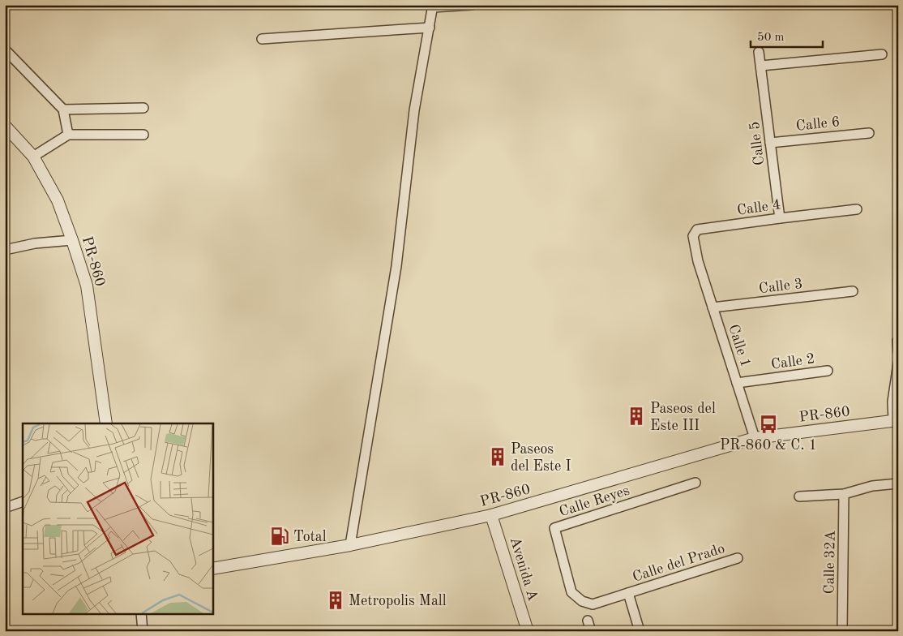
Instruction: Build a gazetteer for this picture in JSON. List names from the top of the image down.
{
  "streets": {
    "street": [
      "Calle 6",
      "Calle 5",
      "Calle 4",
      "PR-860",
      "Calle 3",
      "Calle 1",
      "Calle 2",
      "Calle Reyes",
      "Calle del Prado",
      "Calle 32A",
      "Avenida A"
    ]
  },
  "crossings": [
    ["Calle 6", "Calle 5"],
    ["Calle 5", "Calle 4"],
    ["Calle 4", "Calle 1"],
    ["PR-860", "Calle 1"],
    ["PR-860", "Avenida A"],
    ["Calle 3", "Calle 1"],
    ["Calle 1", "Calle 2"],
    ["Calle Reyes", "Calle del Prado"]
  ],
  "places": {
    "building": ["Paseos del Este III", "Paseos del Este I", "Metropolis Mall"],
    "bus stop": ["PR-860 & C. 1"],
    "fuel station": ["Total"]
  },
  "scale_bar": "50 m"
}
